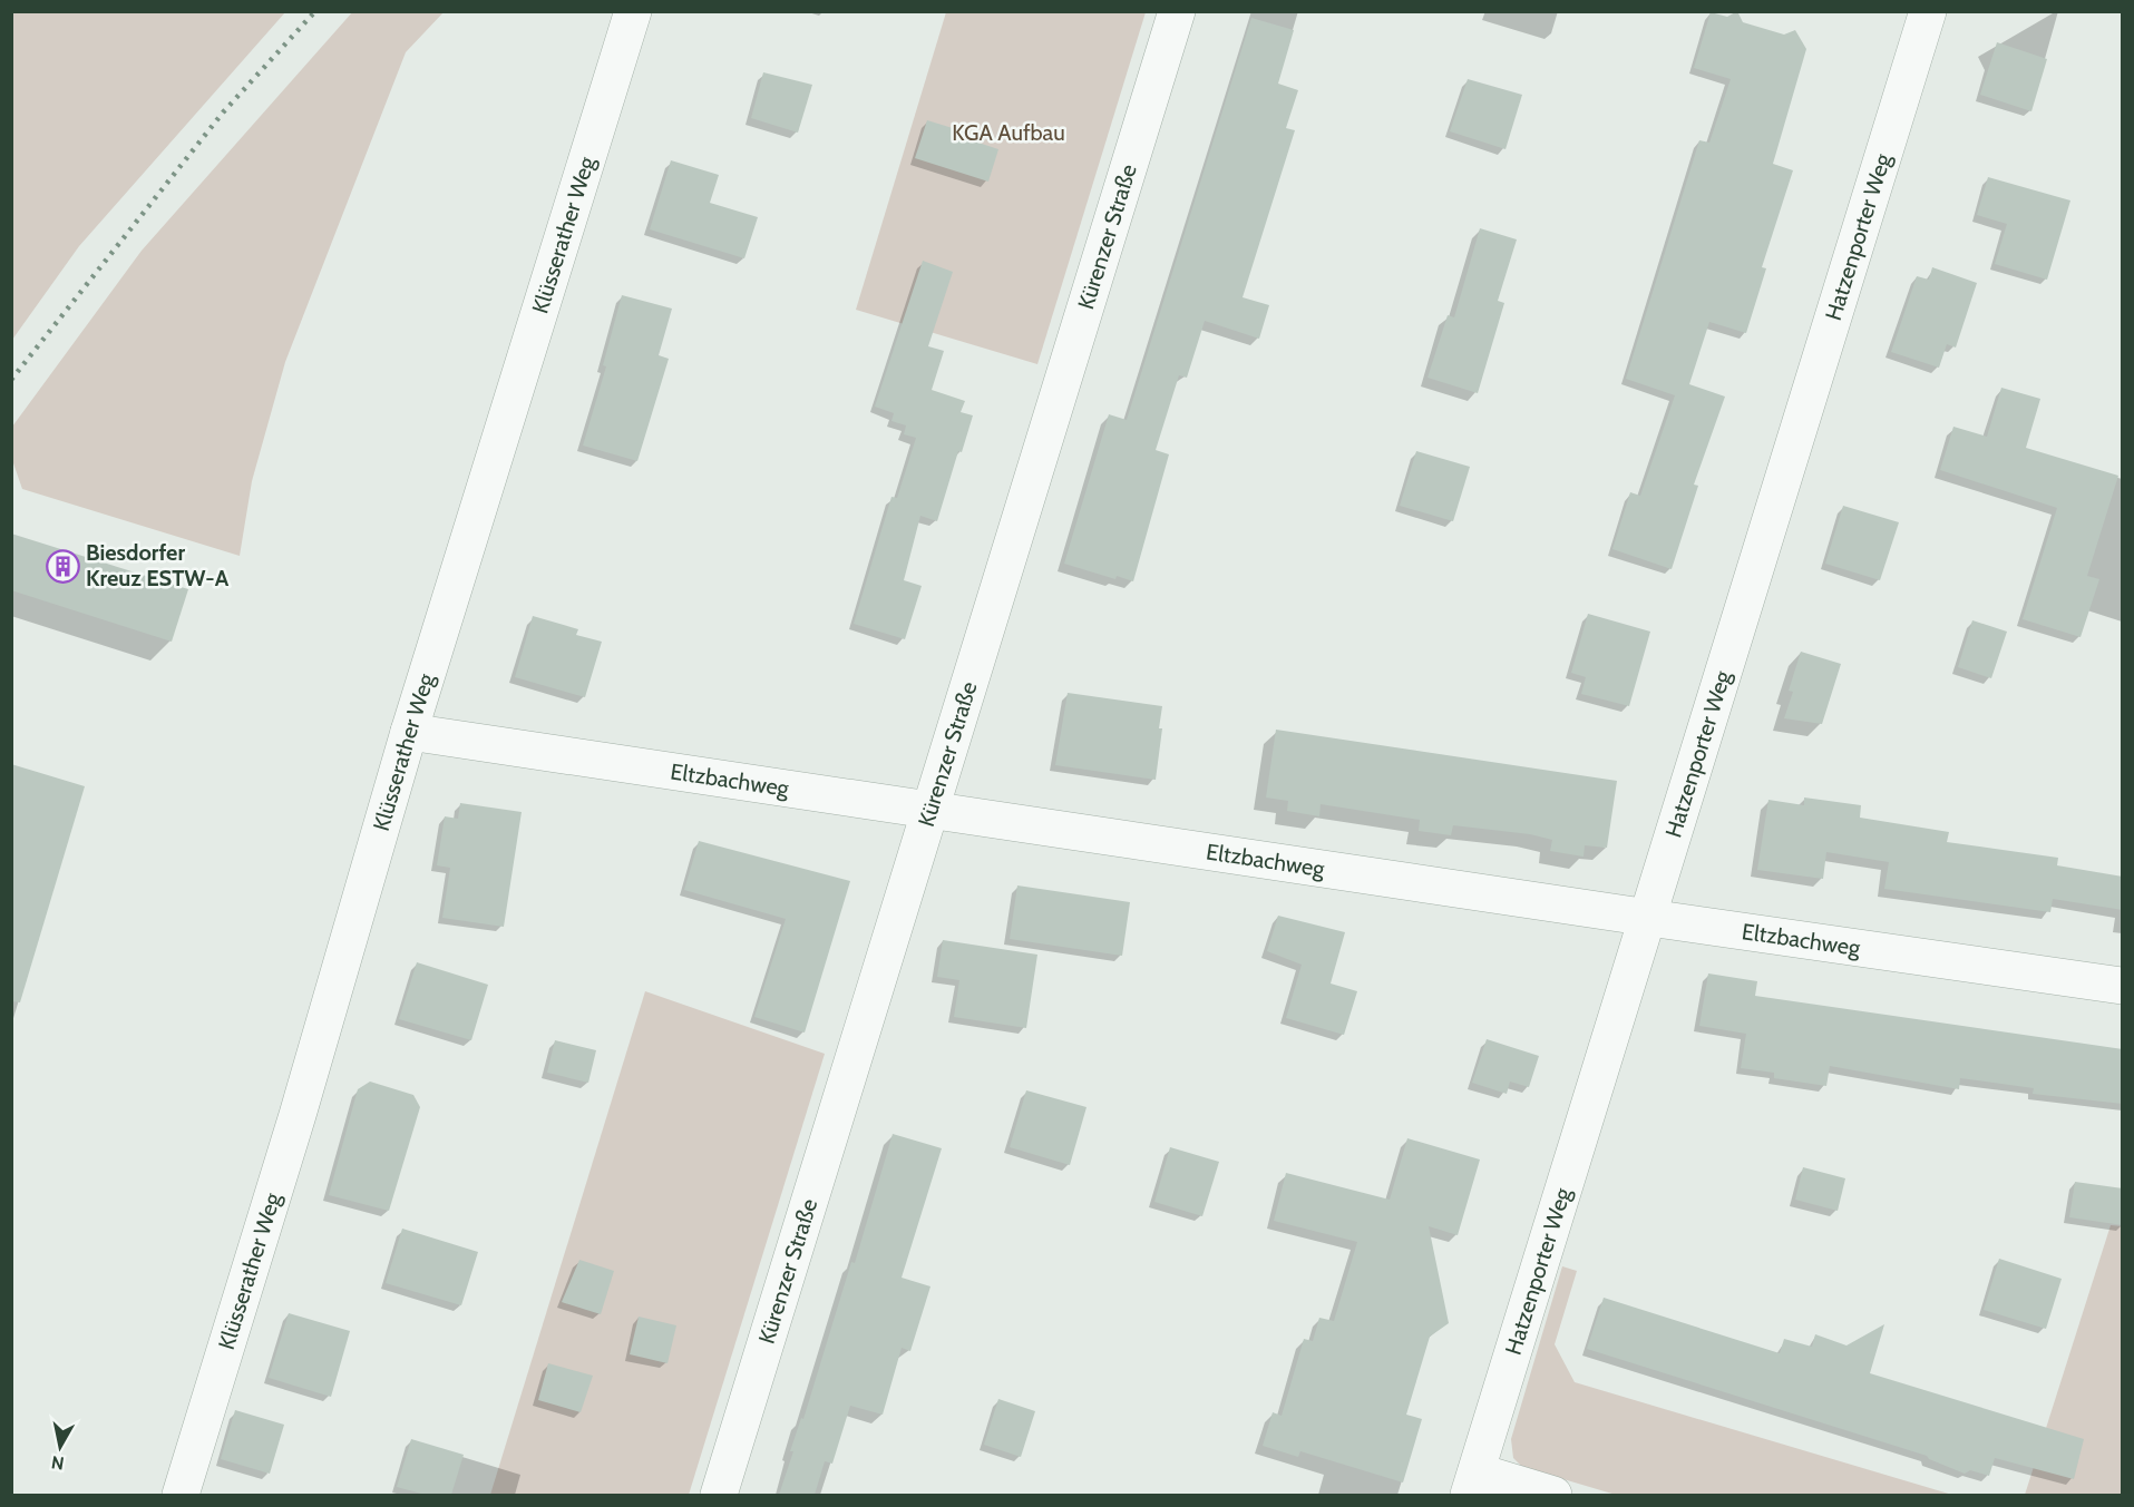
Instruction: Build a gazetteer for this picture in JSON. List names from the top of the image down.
{
  "streets": {
    "street": [
      "Klüsserather Weg",
      "Kürenzer Straße",
      "Hatzenporter Weg",
      "Eltzbachweg"
    ]
  },
  "crossings": [
    ["Klüsserather Weg", "Eltzbachweg"],
    ["Kürenzer Straße", "Eltzbachweg"],
    ["Hatzenporter Weg", "Eltzbachweg"]
  ],
  "parks": ["KGA Aufbau"],
  "places": {
    "building": ["Biesdorfer Kreuz ESTW-A"]
  },
  "north": "bottom"
}
